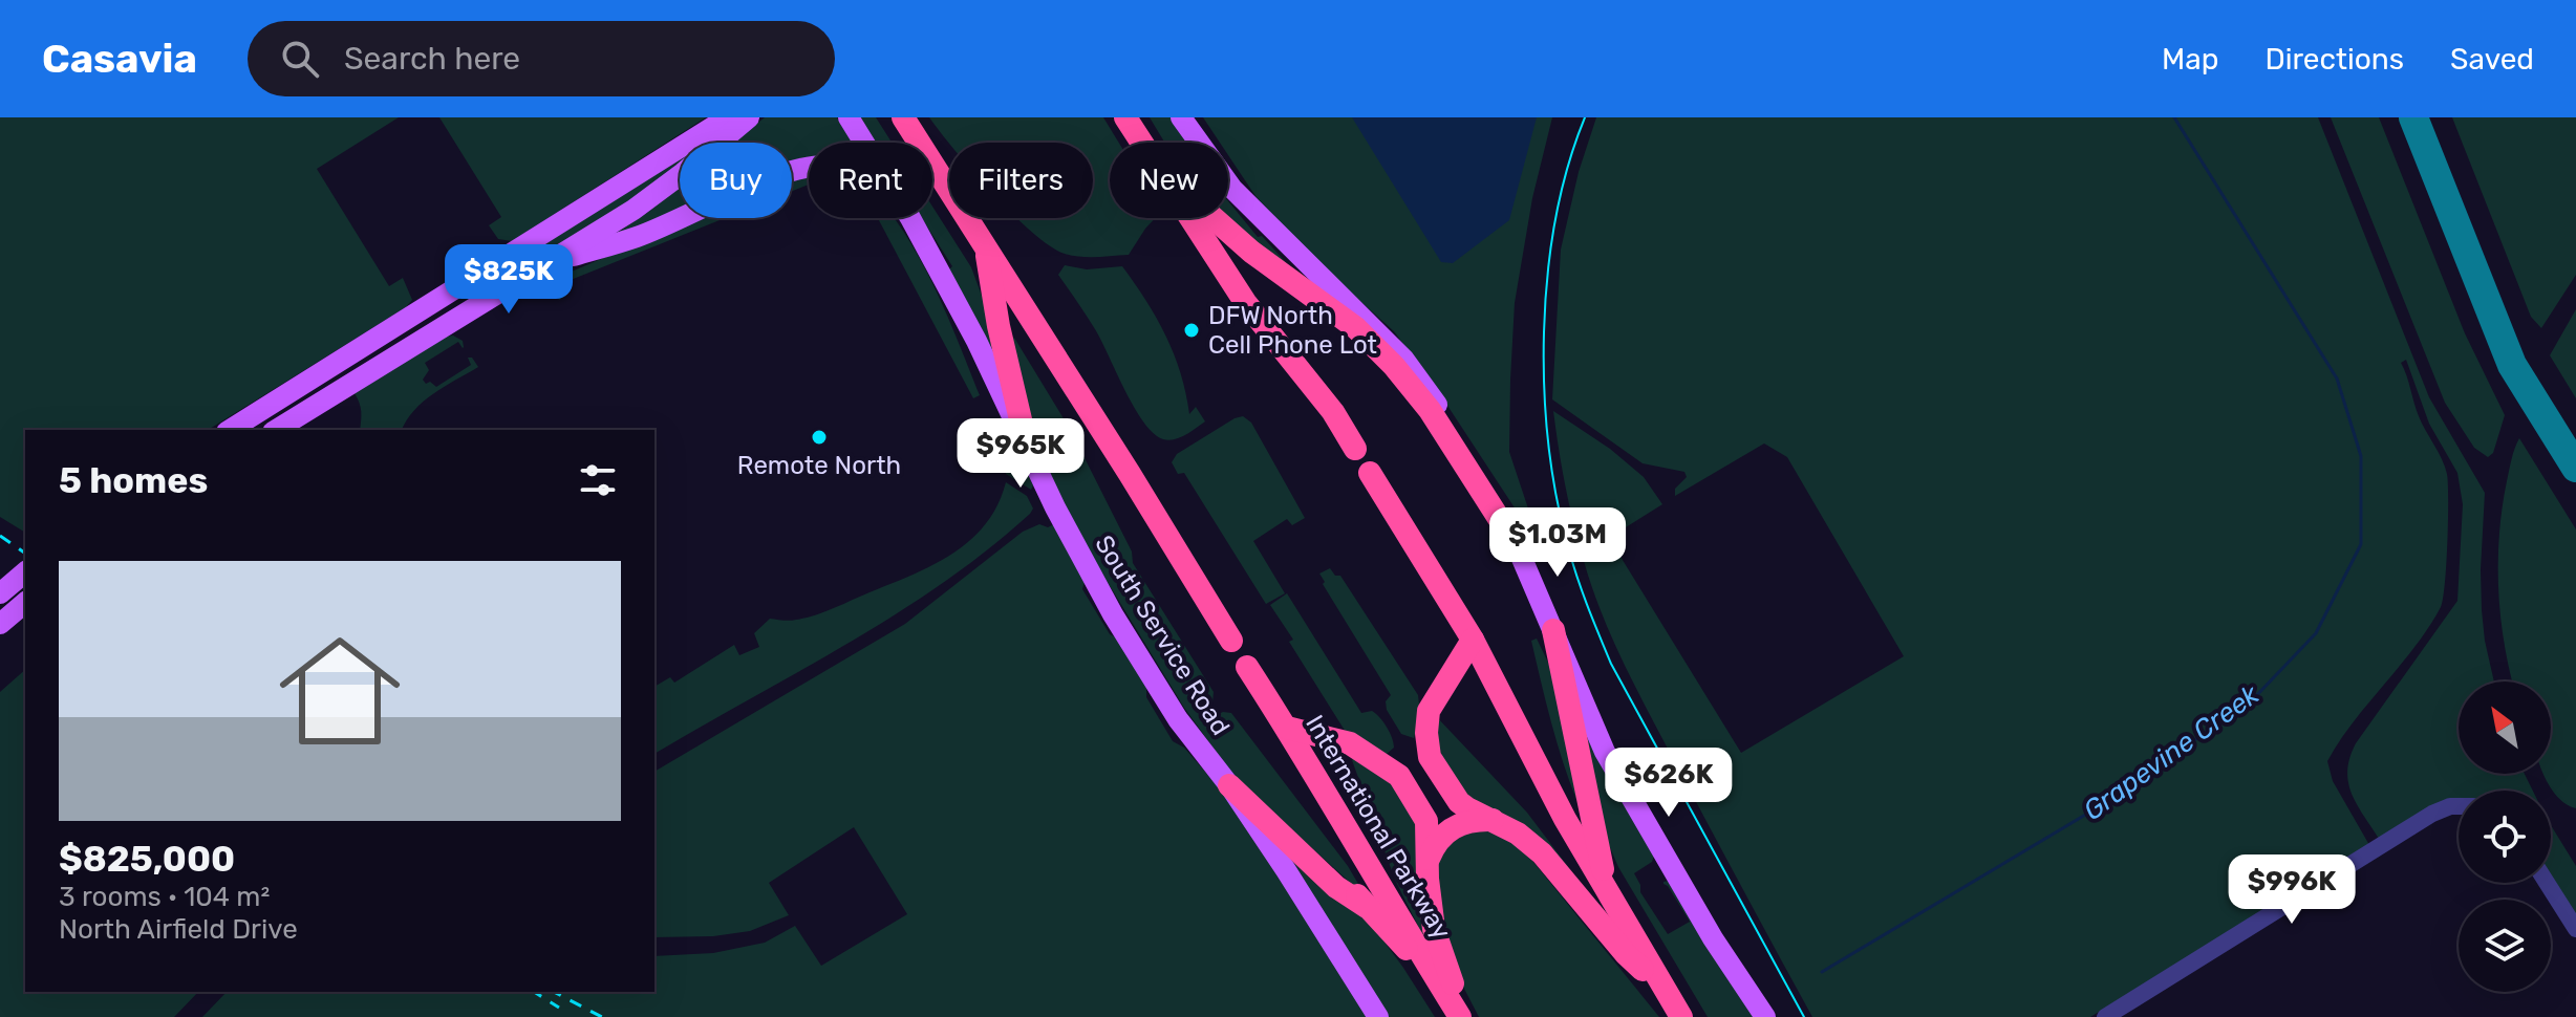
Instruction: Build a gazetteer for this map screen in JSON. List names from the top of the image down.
{
  "streets": {
    "highway": ["International Parkway"],
    "main road": ["South Service Road"]
  },
  "water": ["Grapevine Creek"],
  "places": ["DFW North Cell Phone Lot", "Remote North"],
  "north": "top left",
  "page": {
    "header": "Casavia",
    "search": "Search here",
    "nav": ["Map", "Directions", "Saved"],
    "chip": [
      "Buy",
      "Rent",
      "Filters",
      "New"
    ],
    "price": [
      "$825K",
      "$965K",
      "$1.03M",
      "$626K",
      "$996K"
    ],
    "heading": "5 homes",
    "list": [
      {
        "name": "$825,000",
        "note": "3 rooms · 104 m² · North Airfield Drive"
      }
    ]
  }
}
